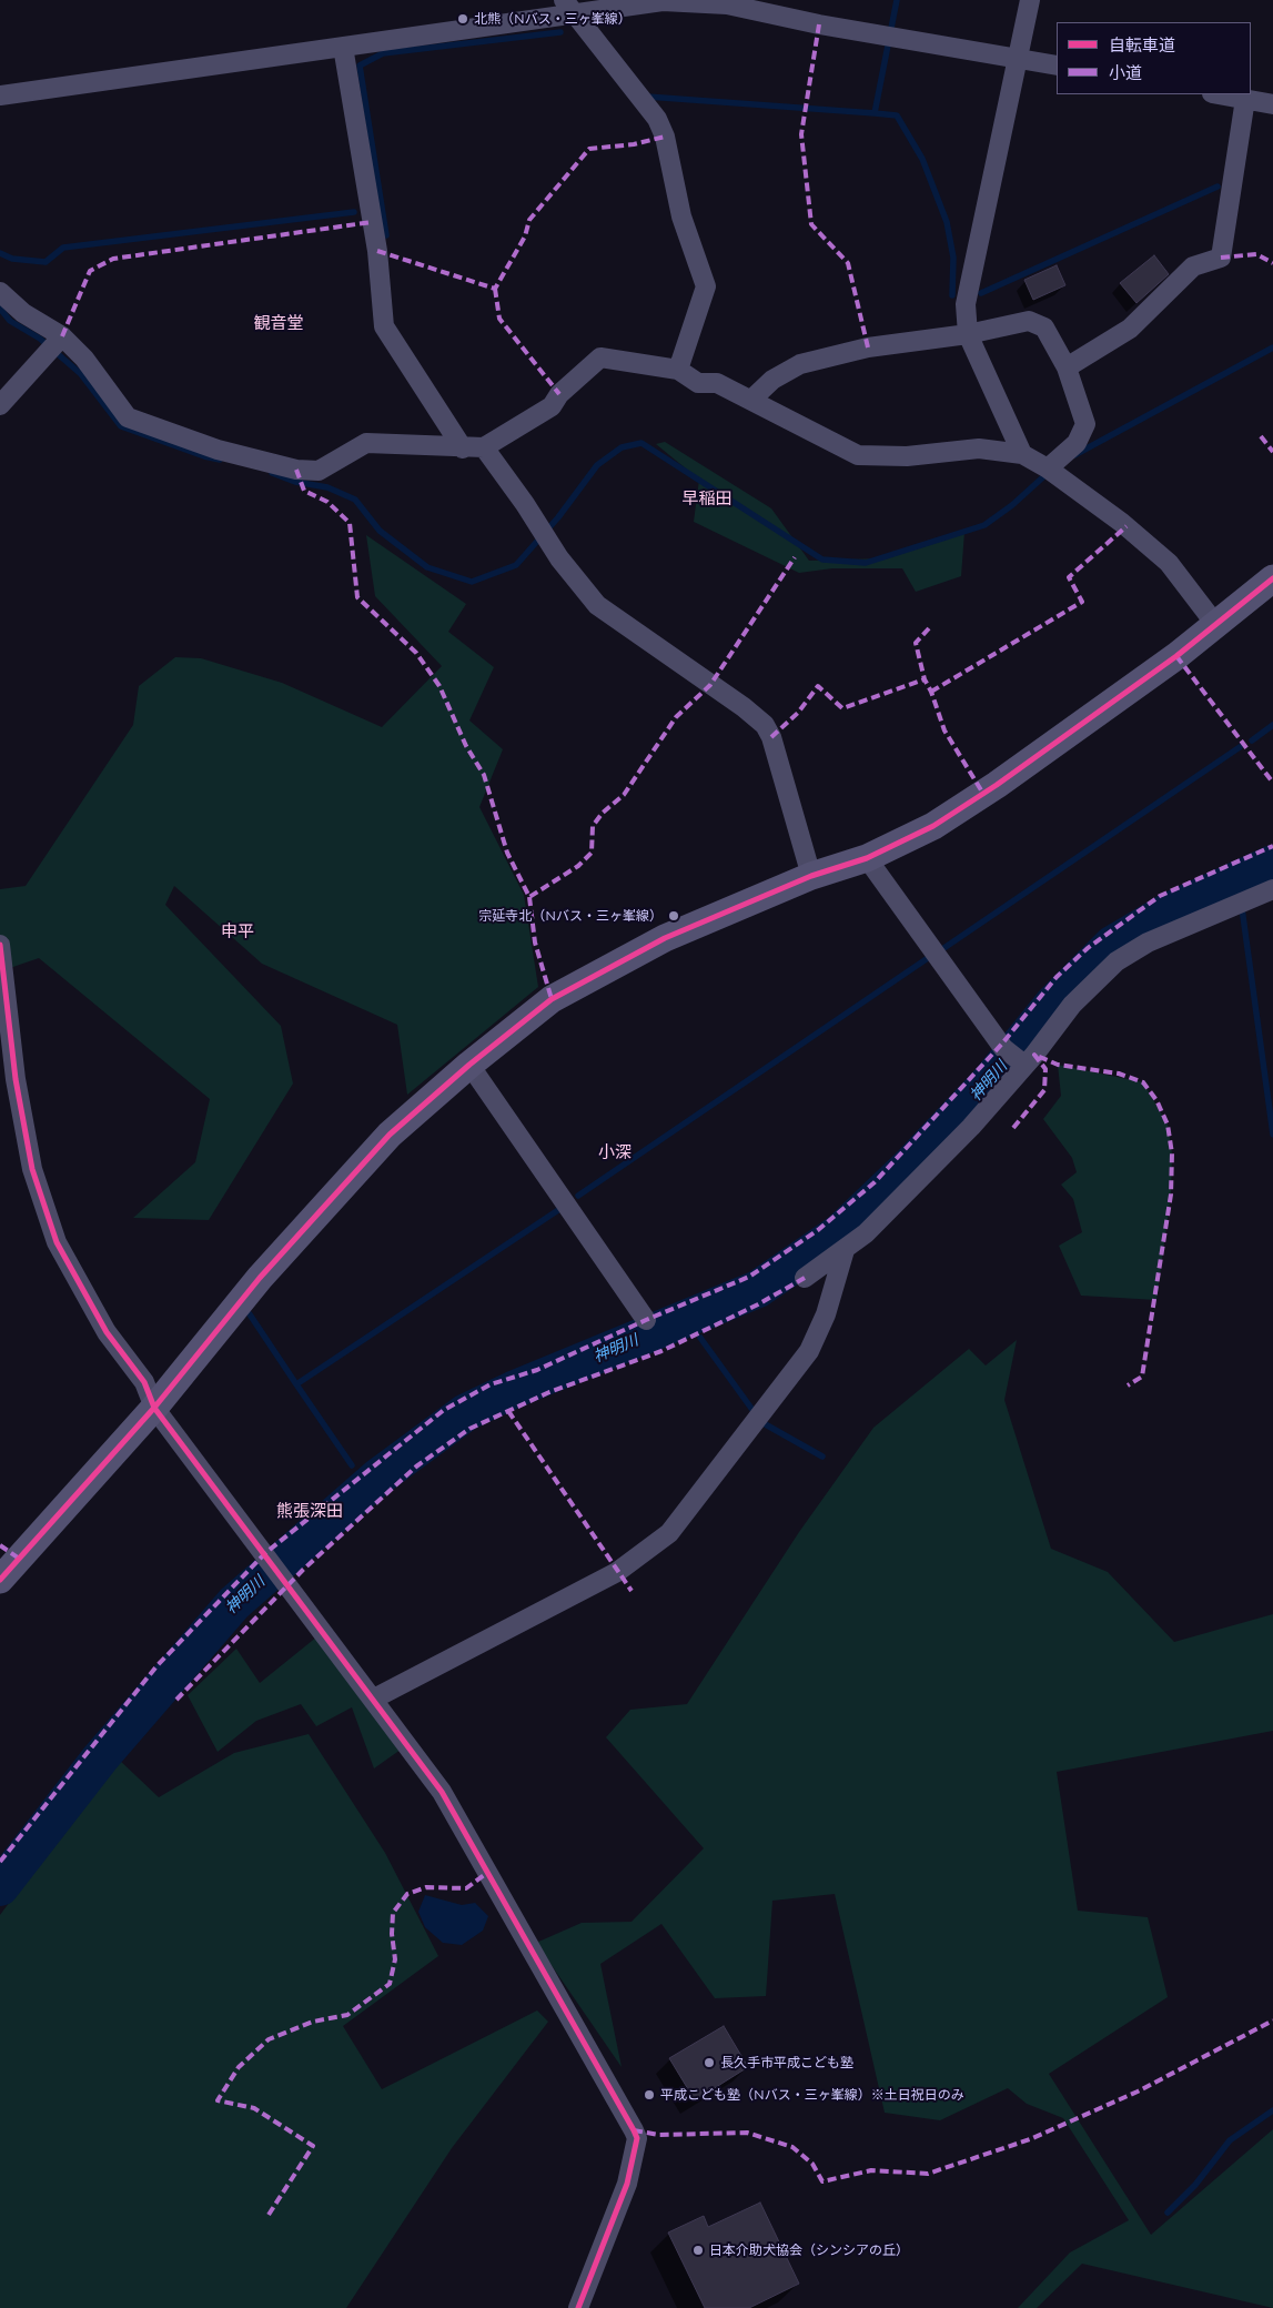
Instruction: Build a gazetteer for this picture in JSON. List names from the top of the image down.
{
  "districts": [
    "観音堂",
    "早稲田",
    "申平",
    "小深",
    "熊張深田"
  ],
  "water": ["神明川"],
  "places": [
    "北熊（Nバス・三ヶ峯線）",
    "宗延寺北（Nバス・三ヶ峯線）",
    "長久手市平成こども塾",
    "平成こども塾（Nバス・三ヶ峯線）※土日祝日のみ",
    "日本介助犬協会（シンシアの丘）"
  ],
  "legend": ["自転車道", "小道"]
}
